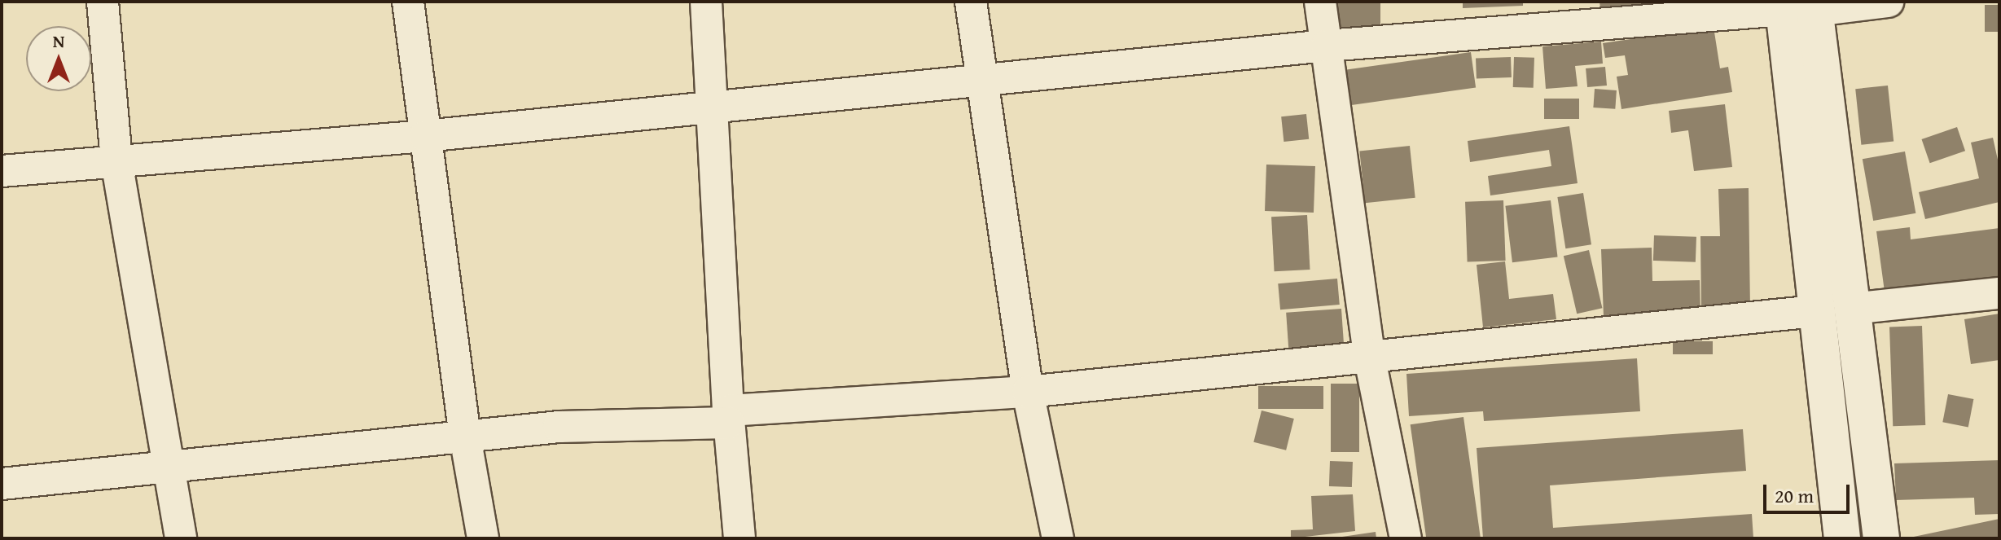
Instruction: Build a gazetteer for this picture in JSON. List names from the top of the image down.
{
  "scale_bar": "20 m",
  "north": "top"
}
